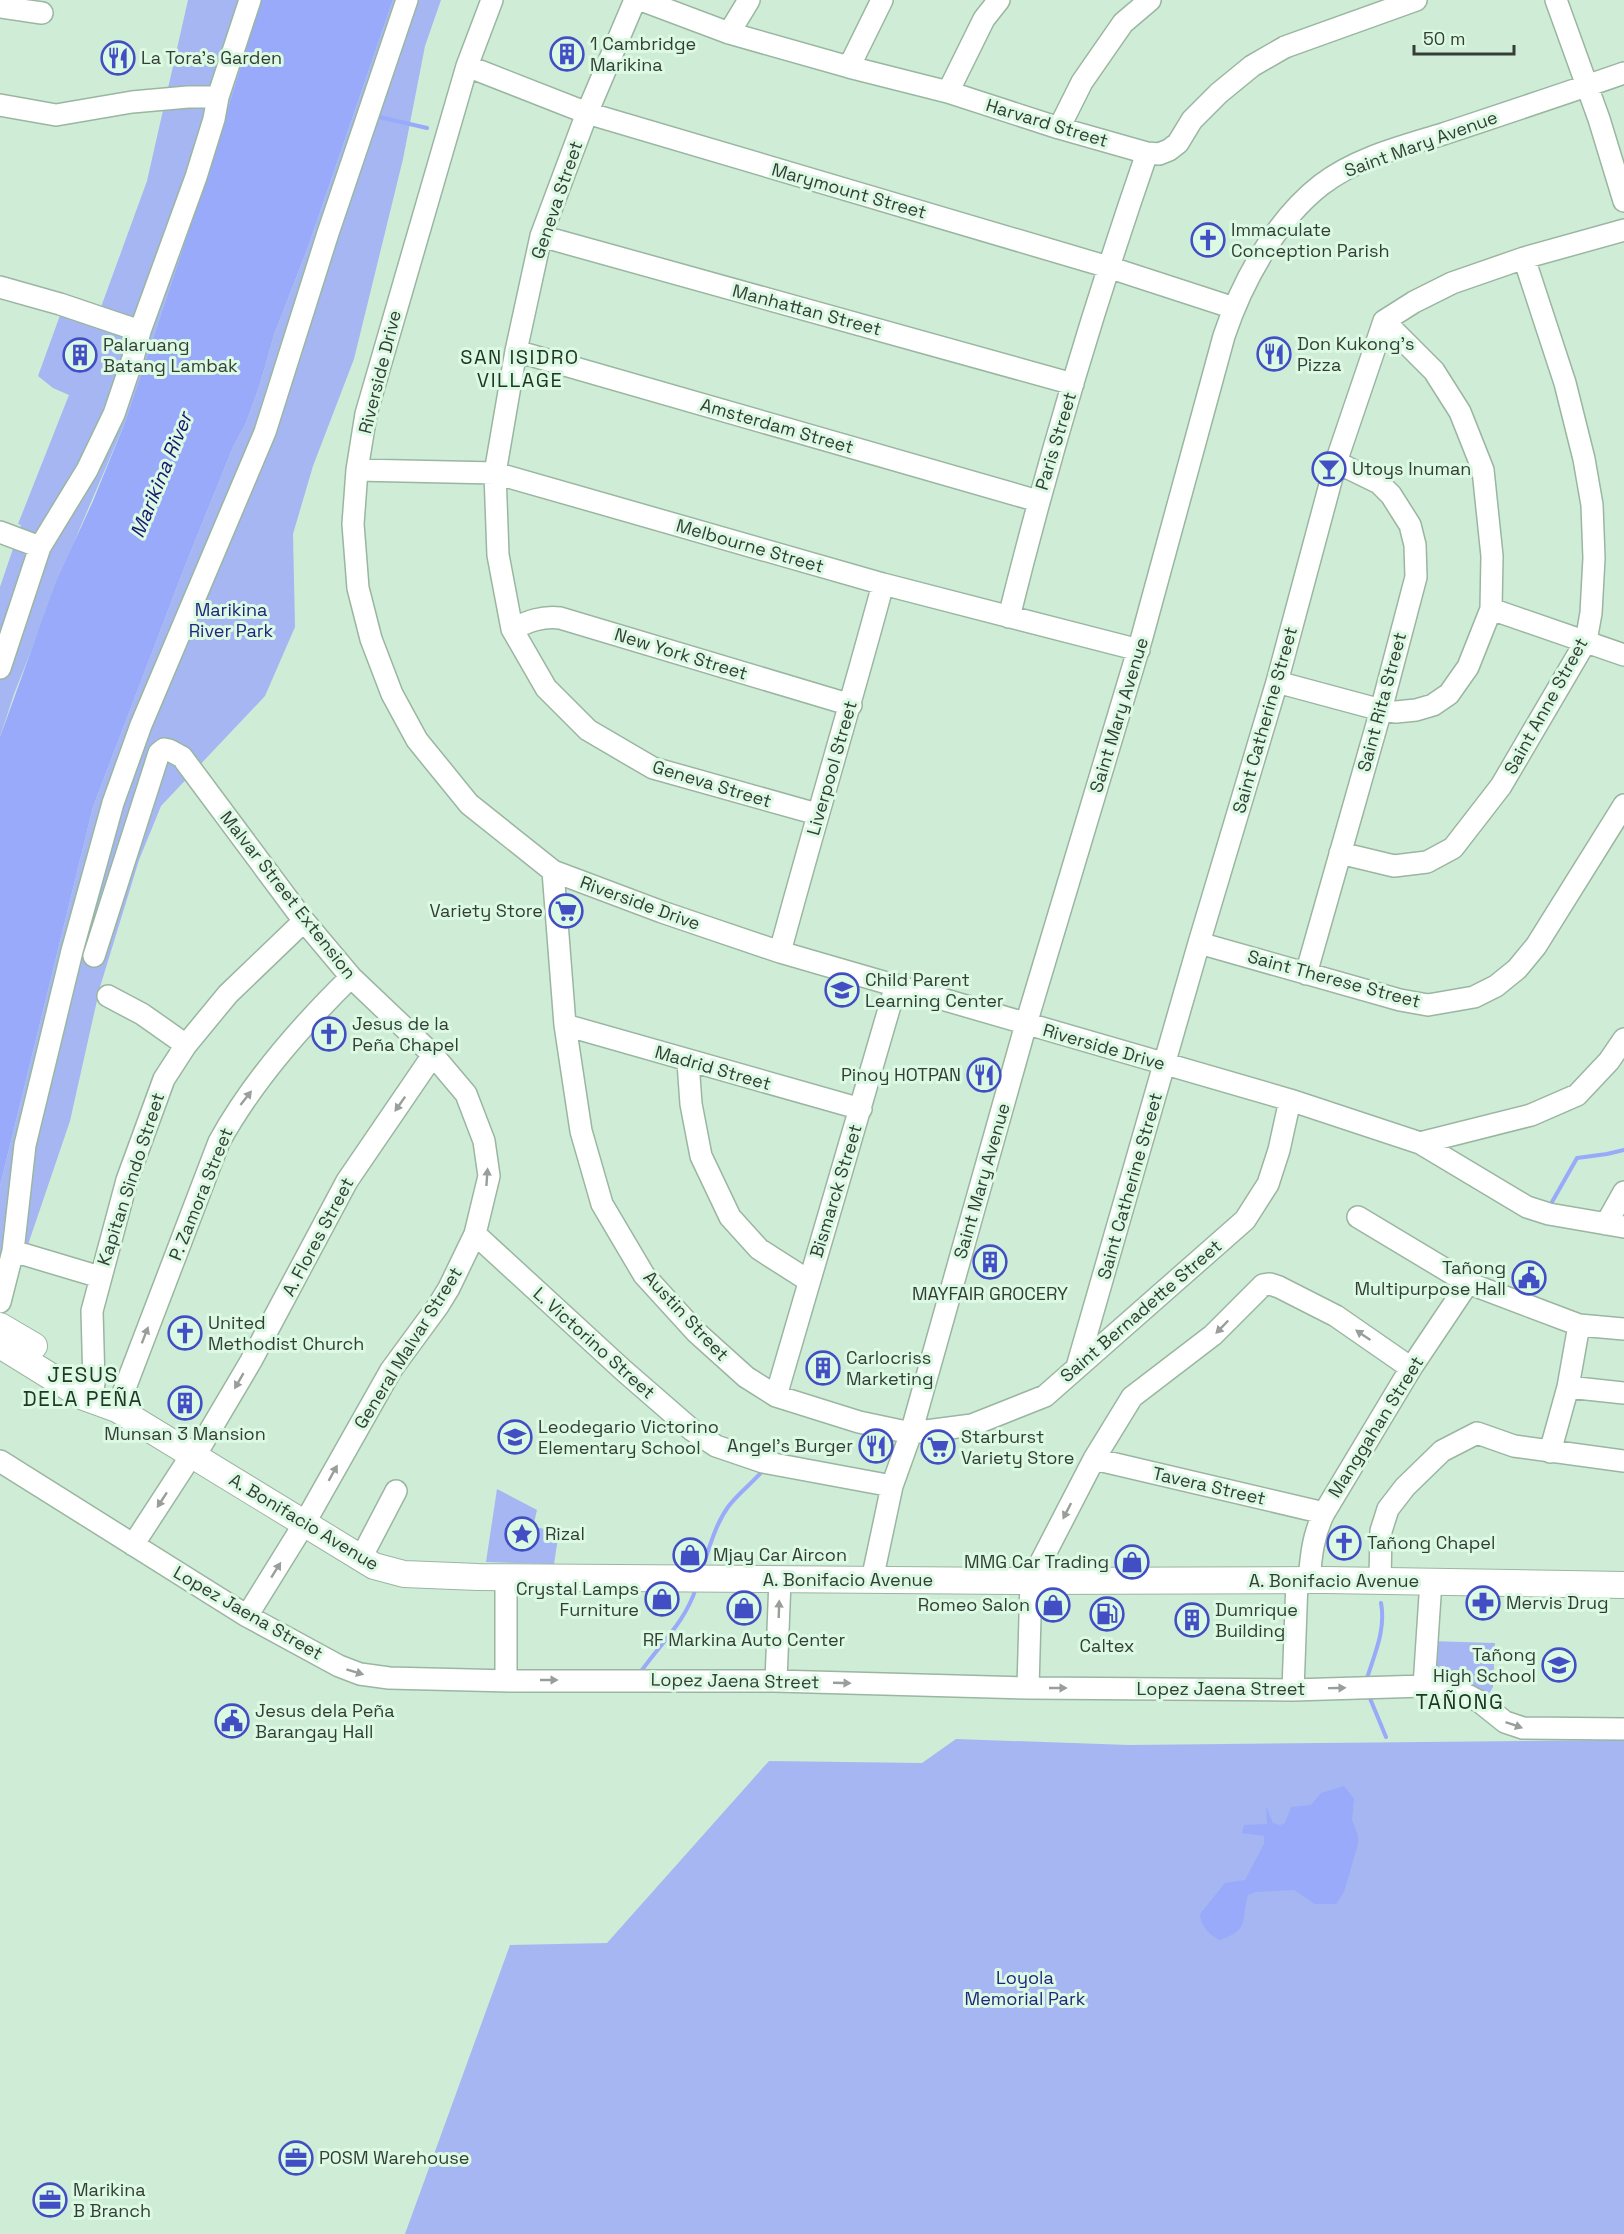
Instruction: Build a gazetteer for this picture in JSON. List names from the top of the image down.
{
  "streets": {
    "main road": ["A. Bonifacio Avenue"],
    "street": [
      "Harvard Street",
      "Saint Mary Avenue",
      "Marymount Street",
      "Geneva Street",
      "Manhattan Street",
      "Riverside Drive",
      "Amsterdam Street",
      "Paris Street",
      "Melbourne Street",
      "New York Street",
      "Saint Rita Street",
      "Saint Anne Street",
      "Saint Catherine Street",
      "Liverpool Street",
      "Malvar Street Extension",
      "Saint Therese Street",
      "Madrid Street",
      "Kapitan Sindo Street",
      "Bismarck Street",
      "P. Zamora Street",
      "A. Flores Street",
      "Saint Bernadette Street",
      "Austin Street",
      "L. Victorino Street",
      "General Malvar Street",
      "Manggahan Street",
      "Tavera Street",
      "Lopez Jaena Street"
    ]
  },
  "crossings": [
    ["Harvard Street", "Paris Street"],
    ["Saint Mary Avenue", "Marymount Street"],
    ["Saint Mary Avenue", "Riverside Drive"],
    ["Saint Mary Avenue", "Melbourne Street"],
    ["Saint Mary Avenue", "Saint Bernadette Street"],
    ["Saint Mary Avenue", "Austin Street"],
    ["Saint Mary Avenue", "L. Victorino Street"],
    ["Saint Mary Avenue", "A. Bonifacio Avenue"],
    ["Marymount Street", "Geneva Street"],
    ["Marymount Street", "Riverside Drive"],
    ["Marymount Street", "Paris Street"],
    ["Geneva Street", "Manhattan Street"],
    ["Geneva Street", "Amsterdam Street"],
    ["Geneva Street", "Melbourne Street"],
    ["Geneva Street", "New York Street"],
    ["Geneva Street", "Liverpool Street"],
    ["Manhattan Street", "Paris Street"],
    ["Riverside Drive", "Melbourne Street"],
    ["Riverside Drive", "Saint Catherine Street"],
    ["Riverside Drive", "Liverpool Street"],
    ["Riverside Drive", "Bismarck Street"],
    ["Riverside Drive", "Saint Bernadette Street"],
    ["Riverside Drive", "Austin Street"],
    ["Amsterdam Street", "Paris Street"],
    ["Paris Street", "Melbourne Street"],
    ["Melbourne Street", "Liverpool Street"],
    ["New York Street", "Liverpool Street"],
    ["Saint Rita Street", "Saint Anne Street"],
    ["Saint Rita Street", "Saint Catherine Street"],
    ["Saint Rita Street", "Saint Therese Street"],
    ["Saint Catherine Street", "Saint Therese Street"],
    ["Saint Catherine Street", "Saint Bernadette Street"],
    ["Malvar Street Extension", "Kapitan Sindo Street"],
    ["Malvar Street Extension", "P. Zamora Street"],
    ["Malvar Street Extension", "A. Flores Street"],
    ["Malvar Street Extension", "L. Victorino Street"],
    ["Malvar Street Extension", "General Malvar Street"],
    ["Madrid Street", "Bismarck Street"],
    ["Madrid Street", "Austin Street"],
    ["Kapitan Sindo Street", "A. Bonifacio Avenue"],
    ["Bismarck Street", "Austin Street"],
    ["P. Zamora Street", "A. Bonifacio Avenue"],
    ["A. Flores Street", "A. Bonifacio Avenue"],
    ["A. Flores Street", "Lopez Jaena Street"],
    ["Saint Bernadette Street", "Austin Street"],
    ["L. Victorino Street", "General Malvar Street"],
    ["General Malvar Street", "A. Bonifacio Avenue"],
    ["General Malvar Street", "Lopez Jaena Street"],
    ["Manggahan Street", "Tavera Street"],
    ["Manggahan Street", "A. Bonifacio Avenue"],
    ["Manggahan Street", "Lopez Jaena Street"]
  ],
  "one_way": ["A. Flores Street", "General Malvar Street", "Lopez Jaena Street"],
  "districts": ["SAN ISIDRO VILLAGE", "JESUS DELA PEÑA", "TAÑONG"],
  "water": ["Marikina River"],
  "parks": ["Marikina River Park", "Loyola Memorial Park"],
  "places": {
    "building": [
      "1 Cambridge Marikina",
      "Palaruang Batang Lambak",
      "MAYFAIR GROCERY",
      "Carlocriss Marketing",
      "Munsan 3 Mansion",
      "Dumrique Building"
    ],
    "restaurant": [
      "La Tora's Garden",
      "Don Kukong's Pizza",
      "Pinoy HOTPAN",
      "Angel's Burger"
    ],
    "church": [
      "Immaculate Conception Parish",
      "Jesus de la Peña Chapel",
      "United Methodist Church",
      "Tañong Chapel"
    ],
    "bar": ["Utoys Inuman"],
    "supermarket": ["Variety Store", "Starburst Variety Store"],
    "school or university": ["Child Parent Learning Center", "Leodegario Victorino Elementary School", "Tañong High School"],
    "public building": ["Tañong Multipurpose Hall", "Jesus dela Peña Barangay Hall"],
    "place": ["Rizal"],
    "shop": [
      "Mjay Car Aircon",
      "MMG Car Trading",
      "Crystal Lamps Furniture",
      "Romeo Salon",
      "RF Markina Auto Center"
    ],
    "pharmacy": ["Mervis Drug"],
    "fuel station": ["Caltex"],
    "office": ["POSM Warehouse", "Marikina B Branch"]
  },
  "scale_bar": "50 m"
}
